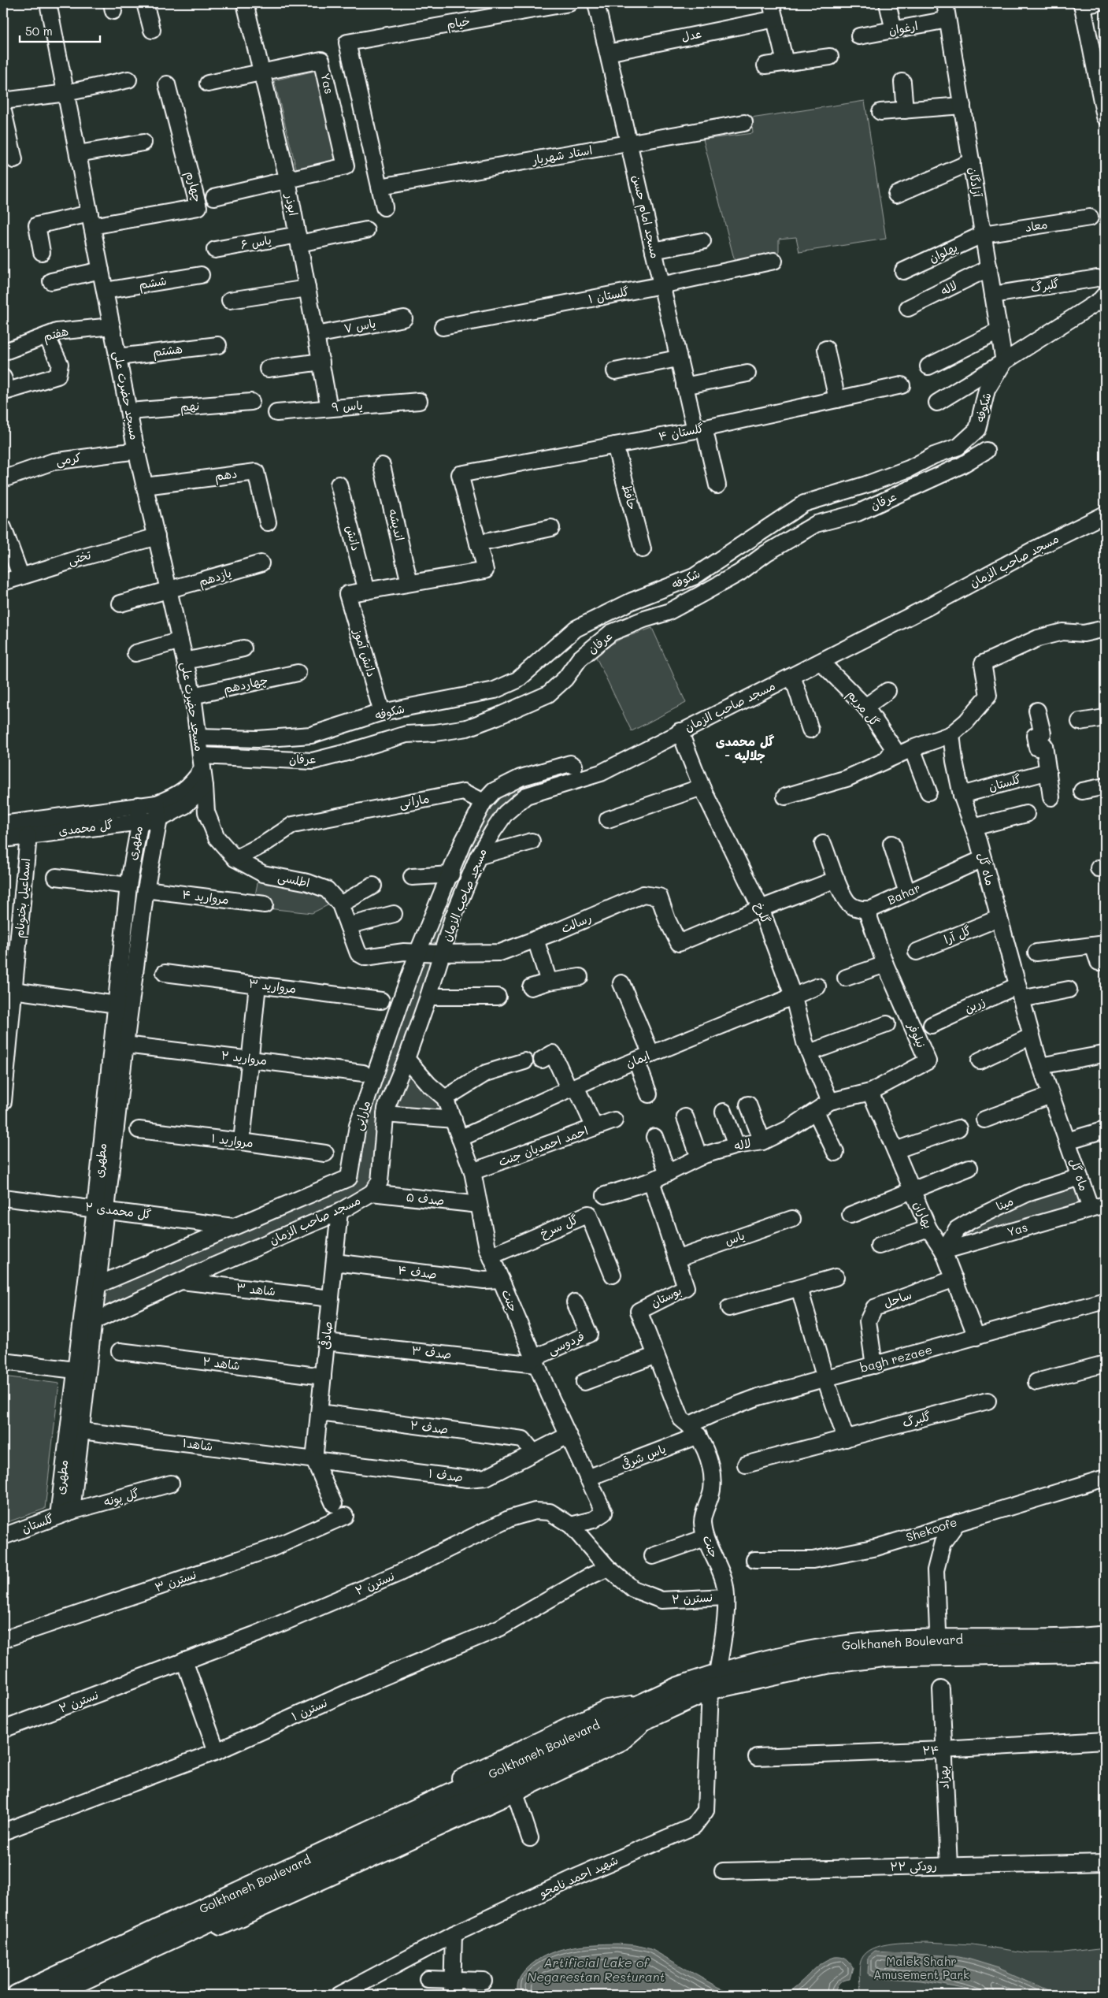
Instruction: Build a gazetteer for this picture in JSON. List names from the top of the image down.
{
  "streets": {
    "main road": ["Golkhaneh Boulevard"],
    "street": [
      "خیام",
      "ارغوان",
      "عدل",
      "Yas",
      "استاد شهریار",
      "آزادگان",
      "چهارم",
      "ابوذر",
      "مسجد امام حسن",
      "معاد",
      "یاس ۶",
      "پهلوان",
      "ششم",
      "گلبرگ",
      "لاله",
      "گلستان ۱",
      "یاس ۷",
      "هفتم",
      "هشتم",
      "مسجد حضرت علی",
      "نهم",
      "یاس ۹",
      "شکوفه",
      "گلستان ۴",
      "کرمی",
      "دهم",
      "حافظ",
      "عرفان",
      "اندیشه",
      "دانش",
      "تختی",
      "مسجد صاحب الزمان",
      "یازدهم",
      "دانش آموز",
      "چهاردهم",
      "گل مریم",
      "گلستان",
      "مارانی",
      "گل محمدی",
      "مطهری",
      "ماه گل",
      "اطلسی",
      "Bahar",
      "مروارید ۴",
      "اسماعیل بختونام",
      "گلرخ",
      "رسالت",
      "گل آرا",
      "مروارید ۳",
      "زرین",
      "نیلوفر",
      "مروارید ۲",
      "ایمان",
      "مروارید ۱",
      "احمد احمدیان جنت",
      "صدف ۵",
      "مینا",
      "گل محمدی ۲",
      "بهاران",
      "گل سرخ",
      "یاس",
      "صدف ۴",
      "شاهد ۳",
      "بوستان",
      "ساحل",
      "جنت",
      "صادقی",
      "فردوسی",
      "صدف ۳",
      "bagh rezaee",
      "شاهد ۲",
      "صدف ۲",
      "شاهد۱",
      "یاس شرقی",
      "صدف ۱",
      "گل پونه",
      "Shekoofe",
      "نسترن ۳",
      "نسترن ۲",
      "نسترن ۱",
      "۲۴",
      "بهزاد",
      "رودکی ۲۲",
      "شهید احمد نامجو"
    ]
  },
  "crossings": [
    ["خیام", "استاد شهریار"],
    ["ارغوان", "آزادگان"],
    ["عدل", "مسجد امام حسن"],
    ["Yas", "ابوذر"],
    ["Yas", "ماه گل"],
    ["Yas", "مینا"],
    ["Yas", "بهاران"],
    ["استاد شهریار", "مسجد امام حسن"],
    ["آزادگان", "معاد"],
    ["آزادگان", "پهلوان"],
    ["آزادگان", "گلبرگ"],
    ["آزادگان", "لاله"],
    ["آزادگان", "شکوفه"],
    ["چهارم", "مسجد حضرت علی"],
    ["ابوذر", "یاس ۶"],
    ["ابوذر", "یاس ۷"],
    ["ابوذر", "یاس ۹"],
    ["مسجد امام حسن", "گلستان ۱"],
    ["مسجد امام حسن", "گلستان ۴"],
    ["معاد", "پهلوان"],
    ["ششم", "مسجد حضرت علی"],
    ["لاله", "گلرخ"],
    ["لاله", "نیلوفر"],
    ["لاله", "بوستان"],
    ["هفتم", "مسجد حضرت علی"],
    ["هشتم", "مسجد حضرت علی"],
    ["مسجد حضرت علی", "نهم"],
    ["مسجد حضرت علی", "شکوفه"],
    ["مسجد حضرت علی", "کرمی"],
    ["مسجد حضرت علی", "دهم"],
    ["مسجد حضرت علی", "عرفان"],
    ["مسجد حضرت علی", "تختی"],
    ["مسجد حضرت علی", "یازدهم"],
    ["مسجد حضرت علی", "چهاردهم"],
    ["مسجد حضرت علی", "گل محمدی"],
    ["مسجد حضرت علی", "اطلسی"],
    ["شکوفه", "دانش آموز"],
    ["گلستان ۴", "حافظ"],
    ["عرفان", "گل محمدی"],
    ["دانش", "دانش آموز"],
    ["مسجد صاحب الزمان", "گل مریم"],
    ["مسجد صاحب الزمان", "مطهری"],
    ["مسجد صاحب الزمان", "اطلسی"],
    ["مسجد صاحب الزمان", "گلرخ"],
    ["مسجد صاحب الزمان", "رسالت"],
    ["مسجد صاحب الزمان", "صدف ۵"],
    ["مسجد صاحب الزمان", "شاهد ۳"],
    ["مسجد صاحب الزمان", "جنت"],
    ["مسجد صاحب الزمان", "صادقی"],
    ["گلستان", "مطهری"],
    ["گلستان", "ماه گل"],
    ["گلستان", "گل پونه"],
    ["مارانی", "مطهری"],
    ["مارانی", "اطلسی"],
    ["مارانی", "گل محمدی ۲"],
    ["گل محمدی", "مطهری"],
    ["گل محمدی", "اطلسی"],
    ["گل محمدی", "اسماعیل بختونام"],
    ["مطهری", "مروارید ۴"],
    ["مطهری", "مروارید ۲"],
    ["مطهری", "گل محمدی ۲"],
    ["مطهری", "شاهد۱"],
    ["مطهری", "گل پونه"],
    ["ماه گل", "Bahar"],
    ["ماه گل", "گل آرا"],
    ["ماه گل", "زرین"],
    ["ماه گل", "مینا"],
    ["اطلسی", "رسالت"],
    ["Bahar", "نیلوفر"],
    ["گلرخ", "رسالت"],
    ["گلرخ", "نیلوفر"],
    ["گلرخ", "ایمان"],
    ["نیلوفر", "بهاران"],
    ["ایمان", "جنت"],
    ["احمد احمدیان جنت", "جنت"],
    ["صدف ۵", "جنت"],
    ["مینا", "بهاران"],
    ["بهاران", "ساحل"],
    ["بهاران", "bagh rezaee"],
    ["گل سرخ", "جنت"],
    ["یاس", "بوستان"],
    ["صدف ۴", "جنت"],
    ["صدف ۴", "صادقی"],
    ["شاهد ۳", "صادقی"],
    ["بوستان", "جنت"],
    ["بوستان", "bagh rezaee"],
    ["بوستان", "یاس شرقی"],
    ["ساحل", "bagh rezaee"],
    ["جنت", "فردوسی"],
    ["جنت", "صدف ۳"],
    ["جنت", "bagh rezaee"],
    ["جنت", "یاس شرقی"],
    ["جنت", "صدف ۱"],
    ["جنت", "نسترن ۲"],
    ["جنت", "Golkhaneh Boulevard"],
    ["جنت", "شهید احمد نامجو"],
    ["صادقی", "صدف ۳"],
    ["صادقی", "شاهد ۲"],
    ["صادقی", "صدف ۲"],
    ["صادقی", "شاهد۱"],
    ["صادقی", "صدف ۱"],
    ["فردوسی", "صدف ۳"],
    ["bagh rezaee", "یاس شرقی"],
    ["صدف ۲", "صدف ۱"],
    ["شاهد۱", "صدف ۱"],
    ["نسترن ۲", "نسترن ۱"],
    ["Golkhaneh Boulevard", "شهید احمد نامجو"],
    ["۲۴", "بهزاد"],
    ["بهزاد", "رودکی ۲۲"]
  ],
  "districts": ["گل محمدی - جلالیه"],
  "water": ["Artificial Lake of Negarestan Resturant"],
  "parks": ["Malek Shahr Amusement Park"],
  "scale_bar": "50 m"
}
